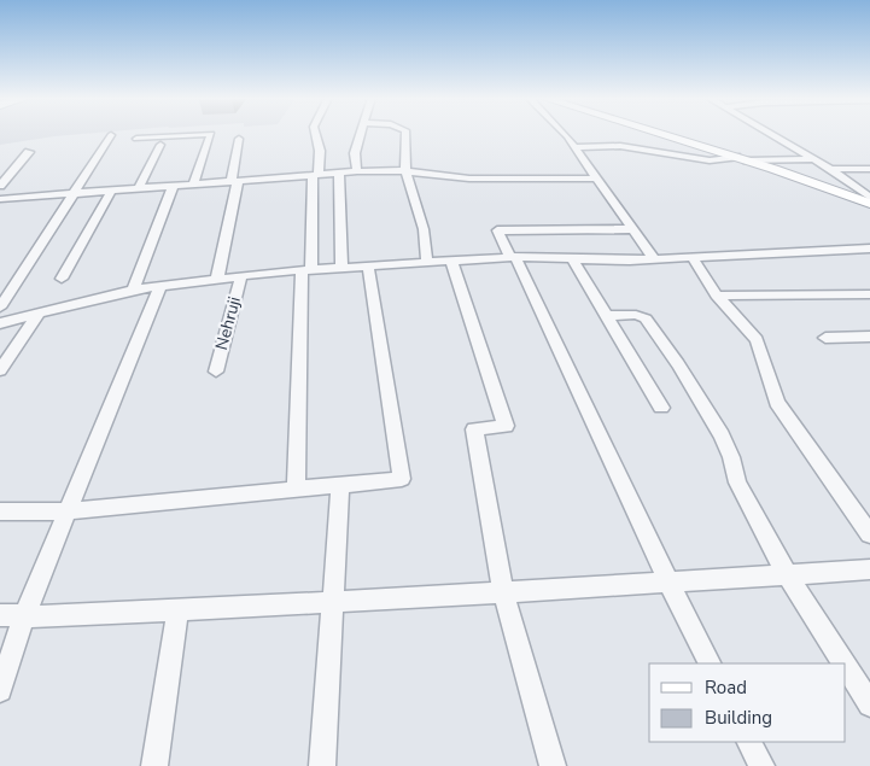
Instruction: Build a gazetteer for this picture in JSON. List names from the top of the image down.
{
  "streets": {
    "street": ["Nehruji"]
  },
  "legend": ["Road", "Building"]
}
